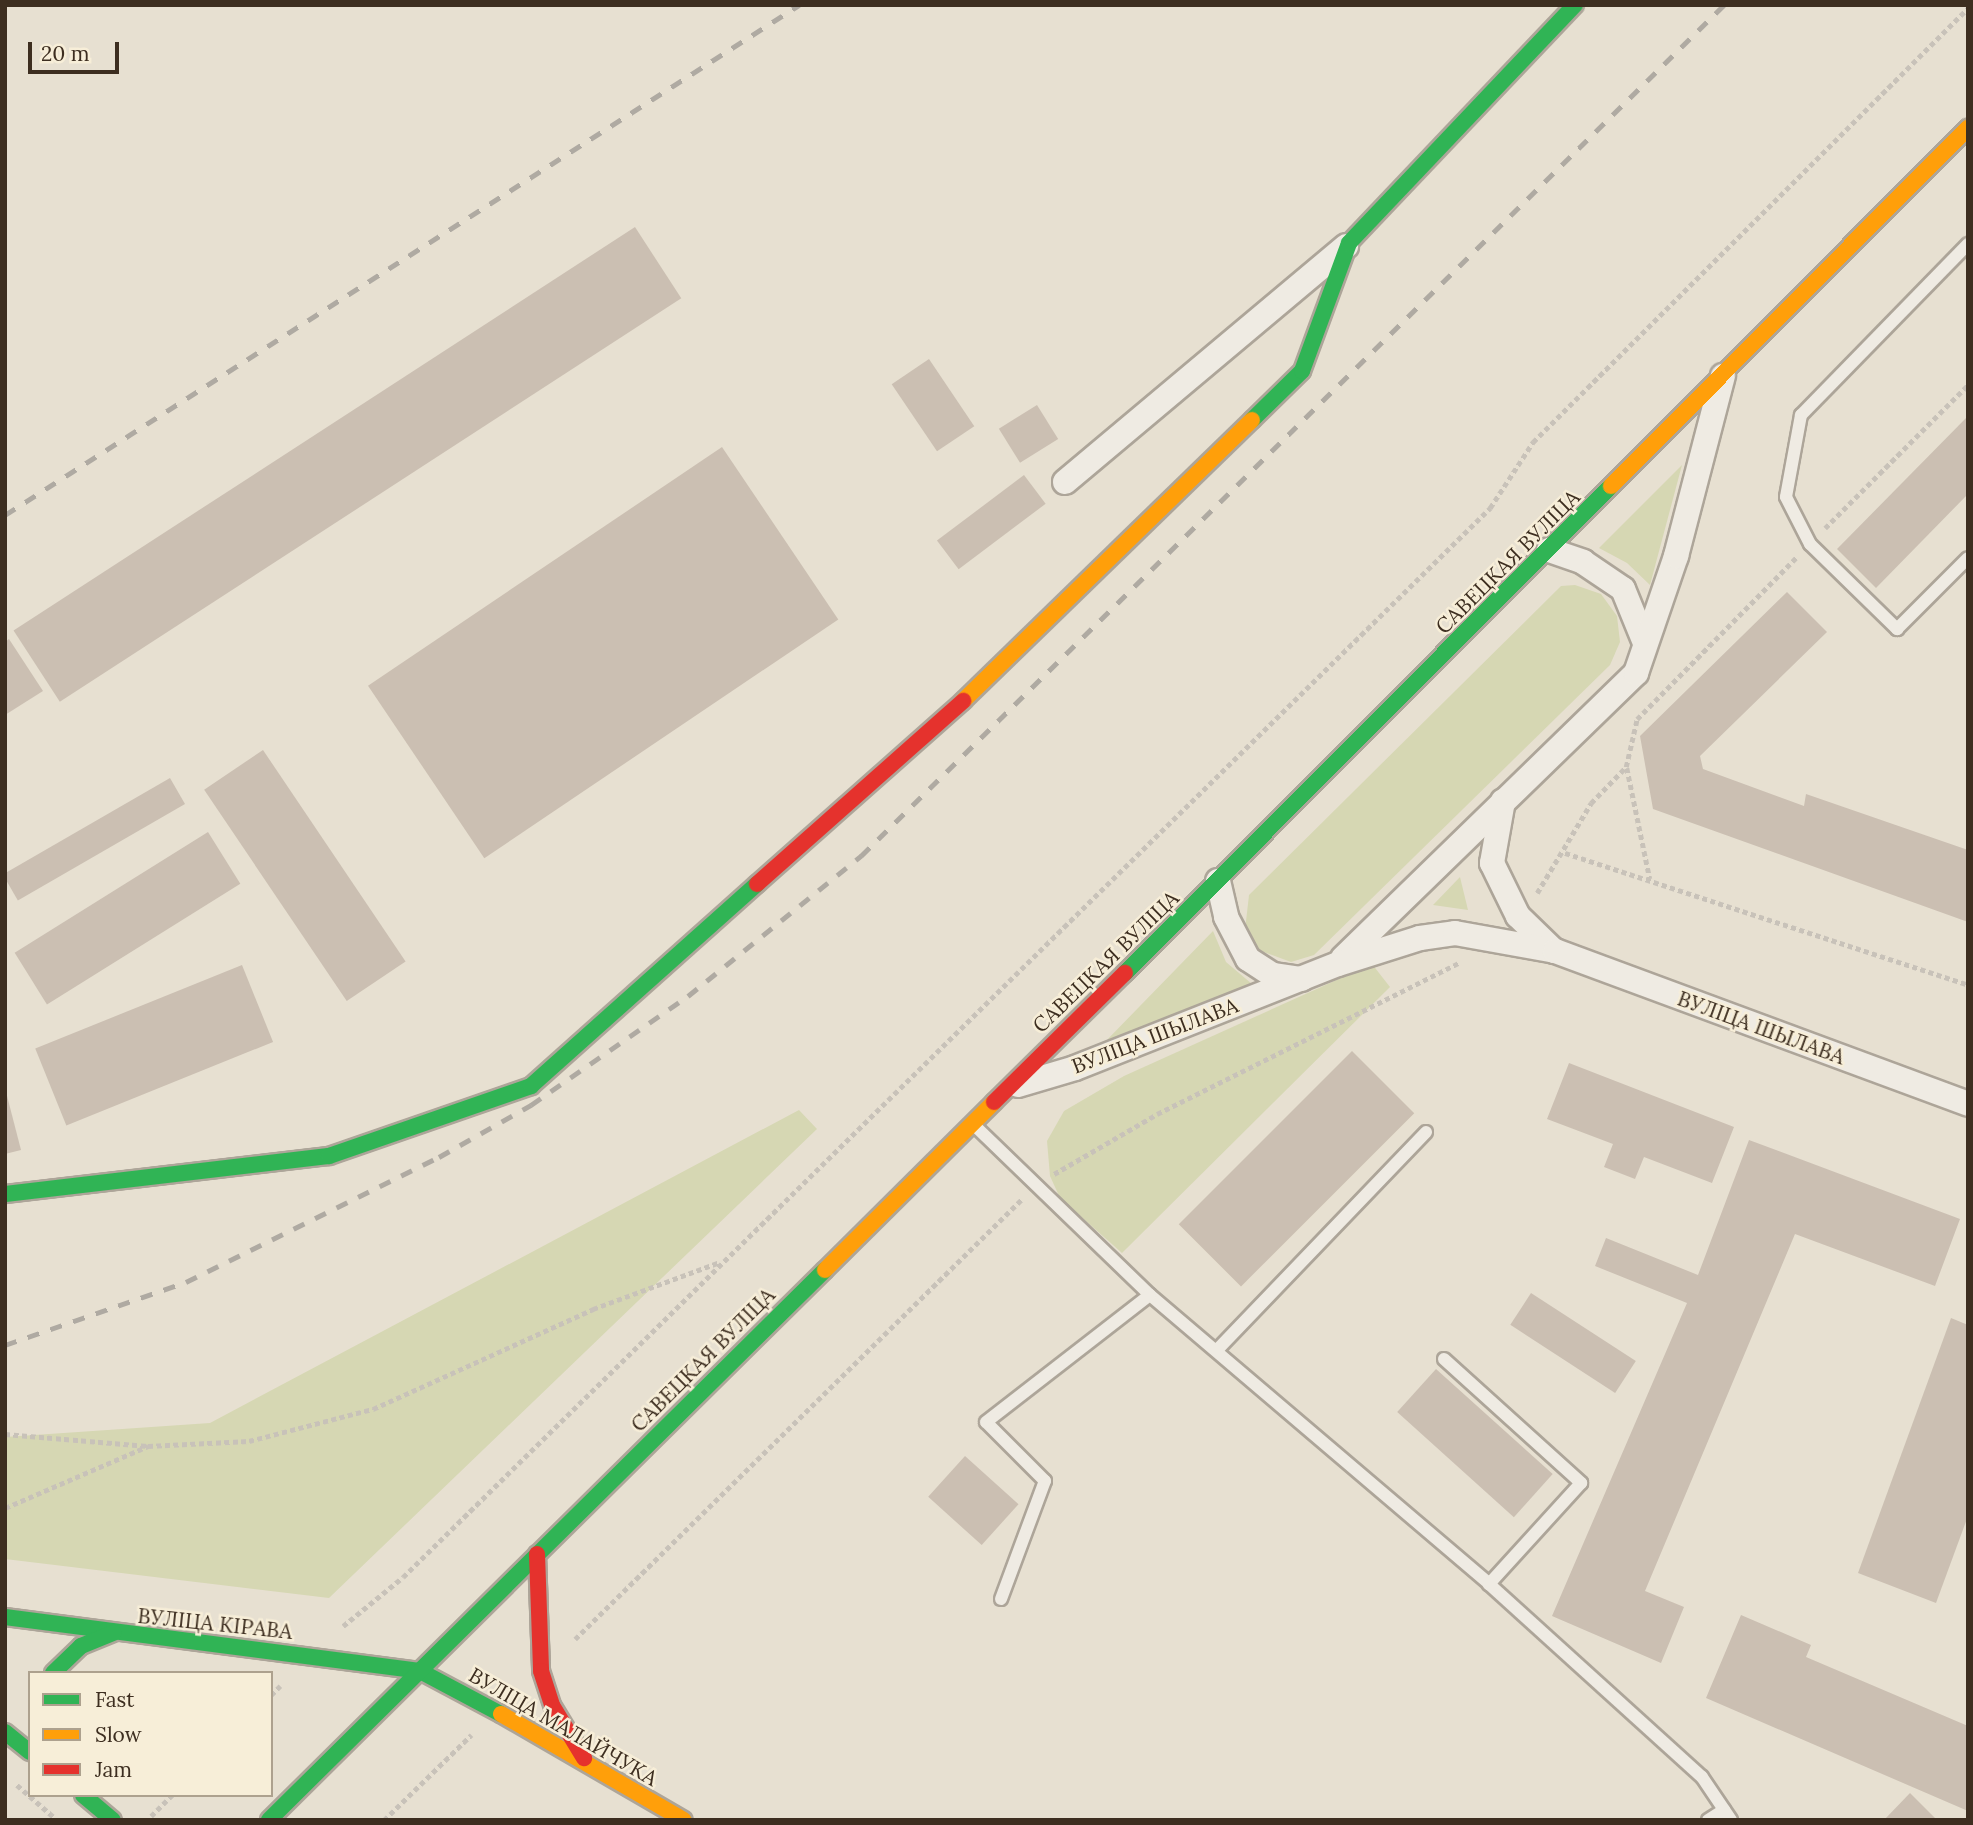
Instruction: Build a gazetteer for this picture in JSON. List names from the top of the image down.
{
  "streets": {
    "main road": ["САВЕЦКАЯ ВУЛІЦА", "ВУЛІЦА КІРАВА", "ВУЛІЦА МАЛАЙЧУКА"],
    "street": ["ВУЛІЦА ШЫЛАВА"]
  },
  "crossings": [
    ["САВЕЦКАЯ ВУЛІЦА", "ВУЛІЦА ШЫЛАВА"],
    ["САВЕЦКАЯ ВУЛІЦА", "ВУЛІЦА КІРАВА"],
    ["САВЕЦКАЯ ВУЛІЦА", "ВУЛІЦА МАЛАЙЧУКА"],
    ["ВУЛІЦА КІРАВА", "ВУЛІЦА МАЛАЙЧУКА"]
  ],
  "legend": ["Fast", "Slow", "Jam"],
  "scale_bar": "20 m"
}
